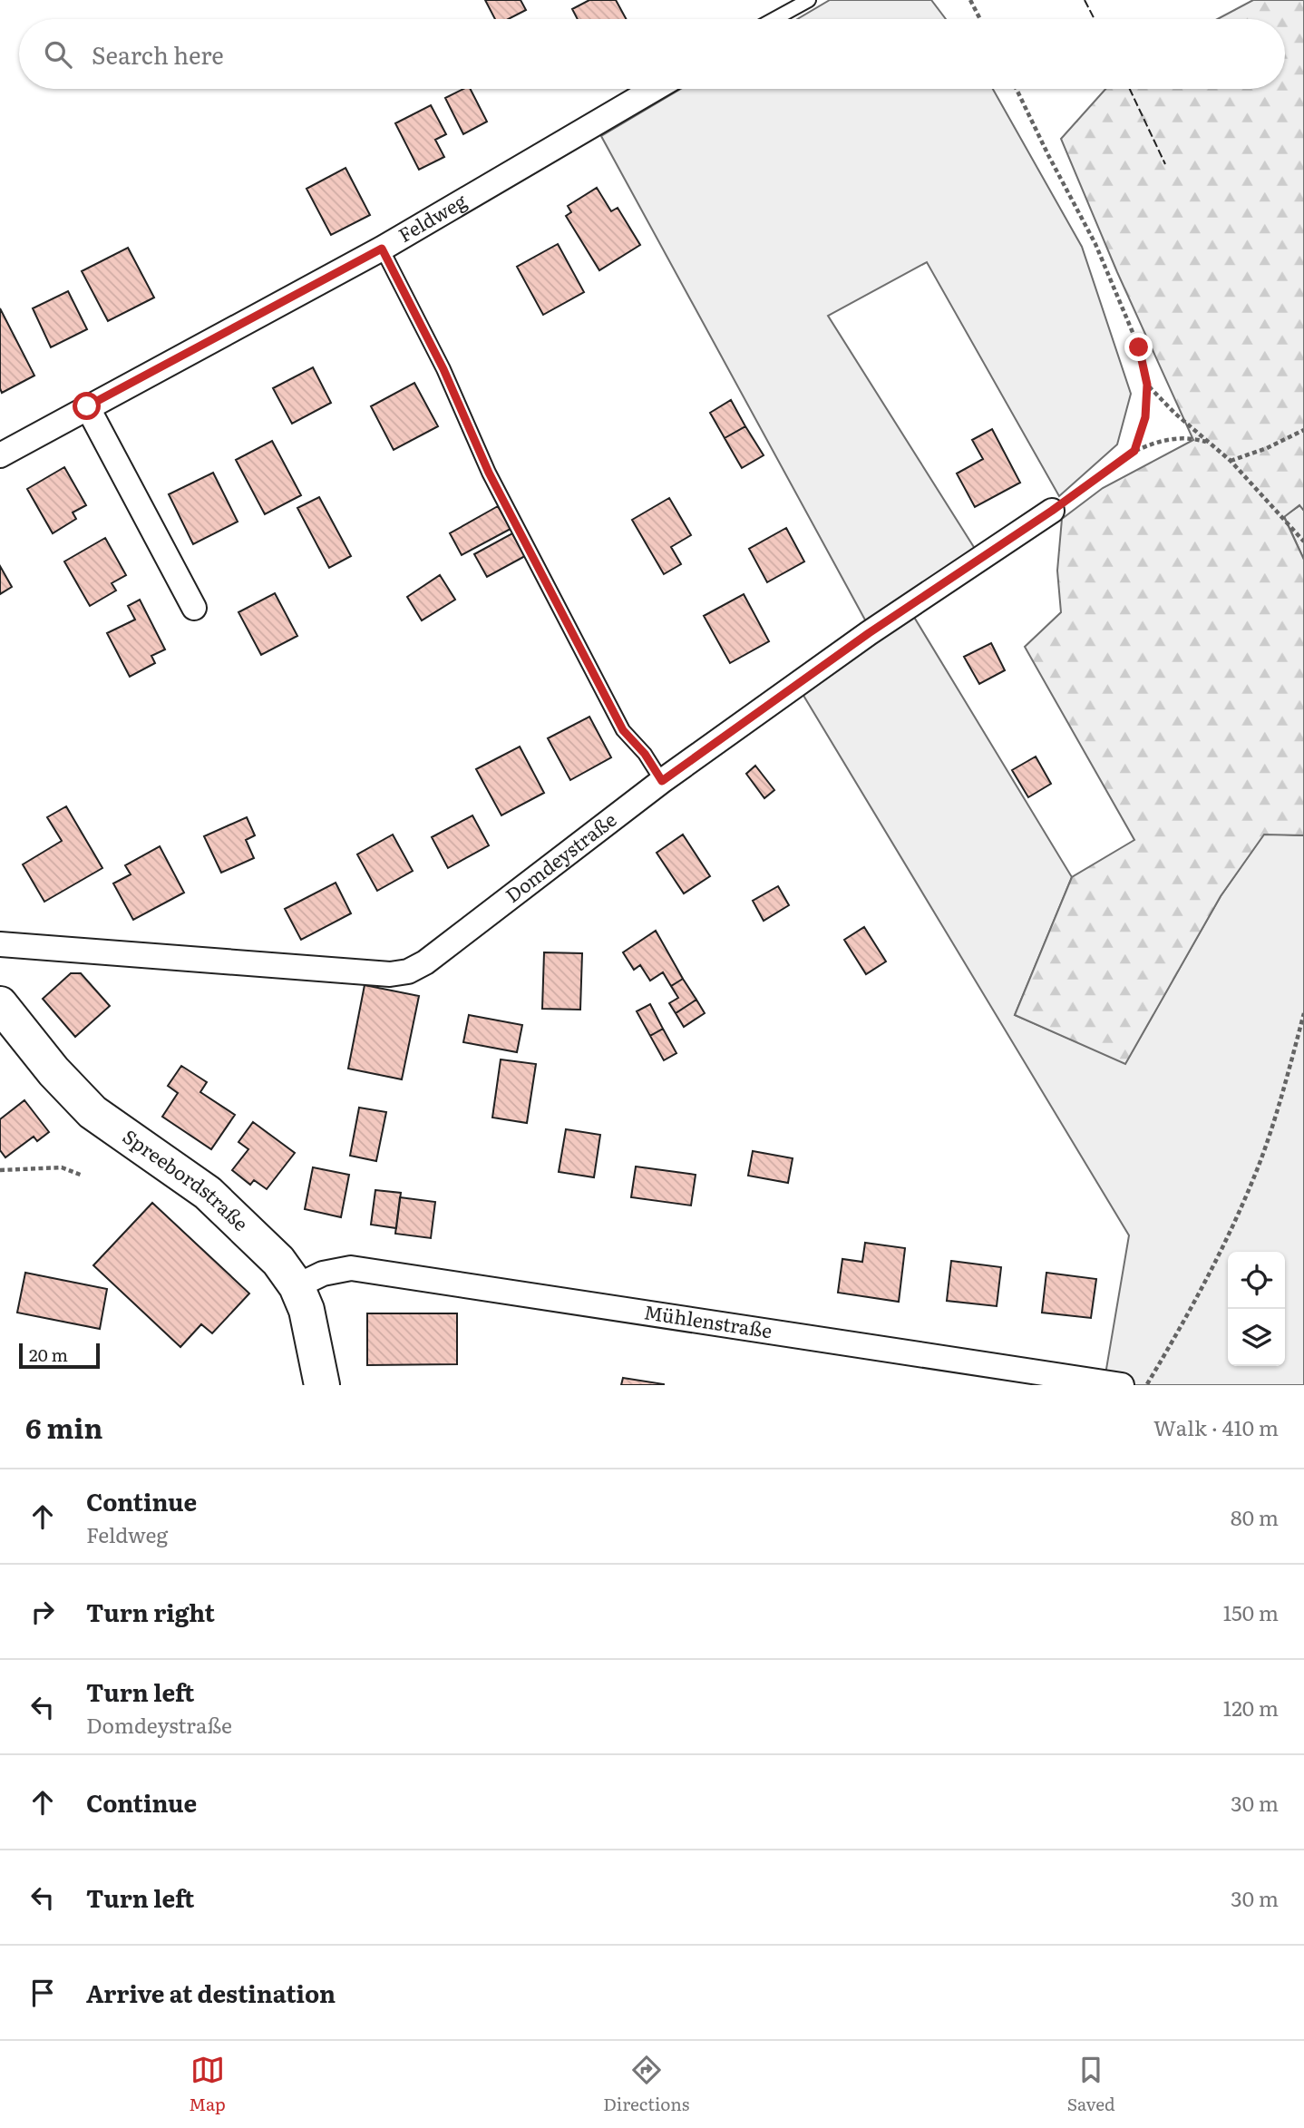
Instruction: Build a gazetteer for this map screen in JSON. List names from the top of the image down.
{
  "streets": {
    "main road": ["Spreebordstraße"],
    "street": ["Feldweg", "Domdeystraße", "Mühlenstraße"]
  },
  "crossings": [
    ["Spreebordstraße", "Mühlenstraße"]
  ],
  "scale_bar": "20 m",
  "page": {
    "search": "Search here",
    "scale": "20 m",
    "heading": ["6 min", "Walk · 410 m"],
    "list": [
      ["Continue", "Feldweg", "80 m"],
      ["Turn right", "150 m"],
      ["Turn left", "Domdeystraße", "120 m"],
      ["Continue", "30 m"],
      ["Turn left", "30 m"],
      "Arrive at destination"
    ],
    "nav": ["Map", "Directions", "Saved"]
  }
}
